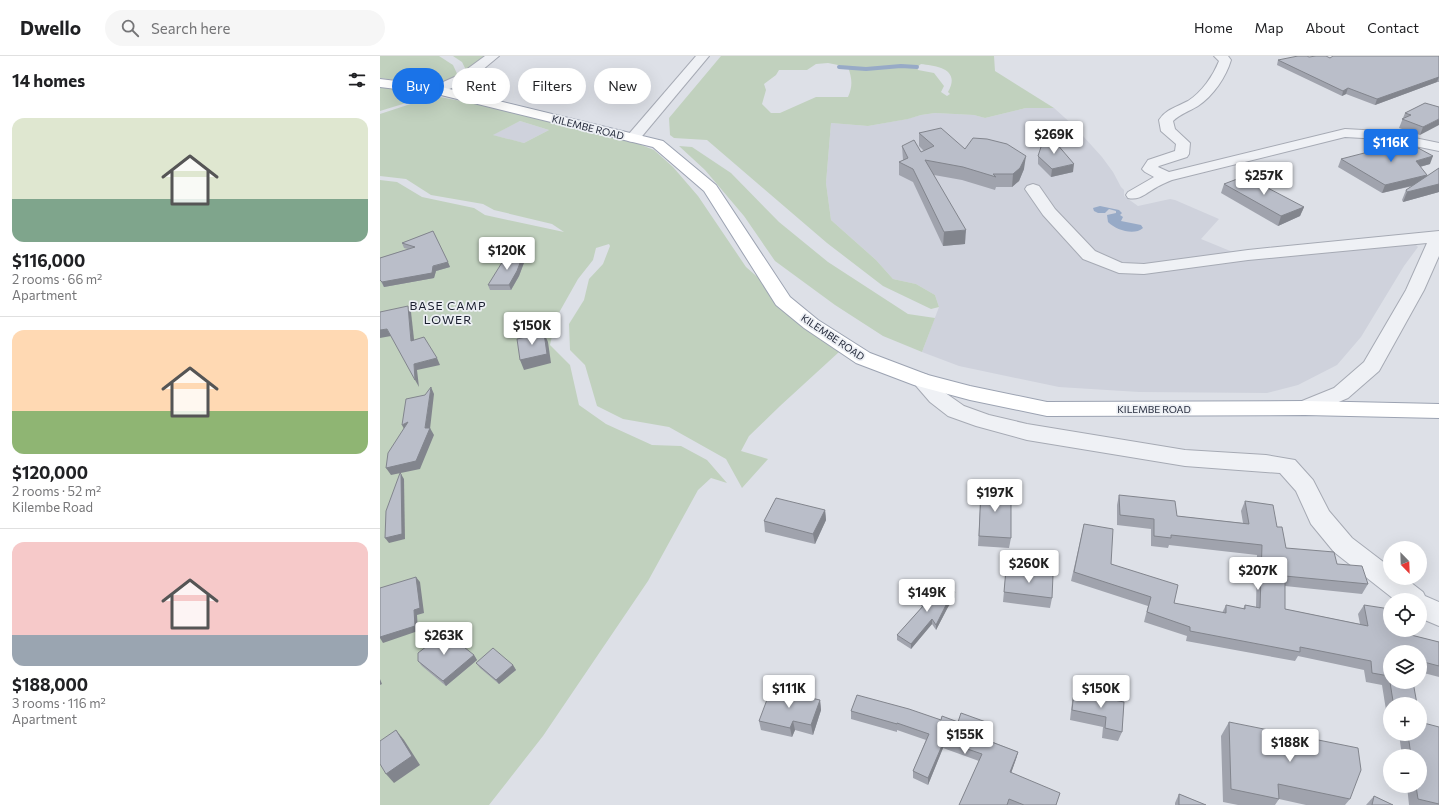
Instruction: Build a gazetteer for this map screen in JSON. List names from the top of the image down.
{
  "streets": {
    "main road": ["KILEMBE ROAD"]
  },
  "districts": ["BASE CAMP LOWER"],
  "north": "bottom right",
  "page": {
    "header": "Dwello",
    "search": "Search here",
    "nav": [
      "Home",
      "Map",
      "About",
      "Contact"
    ],
    "heading": "14 homes",
    "chip": [
      "Buy",
      "Rent",
      "Filters",
      "New"
    ],
    "list": [
      {
        "name": "$116,000",
        "note": "2 rooms · 66 m² · Apartment"
      },
      {
        "name": "$120,000",
        "note": "2 rooms · 52 m² · Kilembe Road"
      },
      {
        "name": "$188,000",
        "note": "3 rooms · 116 m² · Apartment"
      }
    ],
    "price": [
      "$269K",
      "$116K",
      "$257K",
      "$120K",
      "$150K",
      "$197K",
      "$260K",
      "$207K",
      "$149K",
      "$263K",
      "$111K",
      "$150K",
      "$155K",
      "$188K"
    ],
    "map_buttons": ["+", "−"]
  }
}
